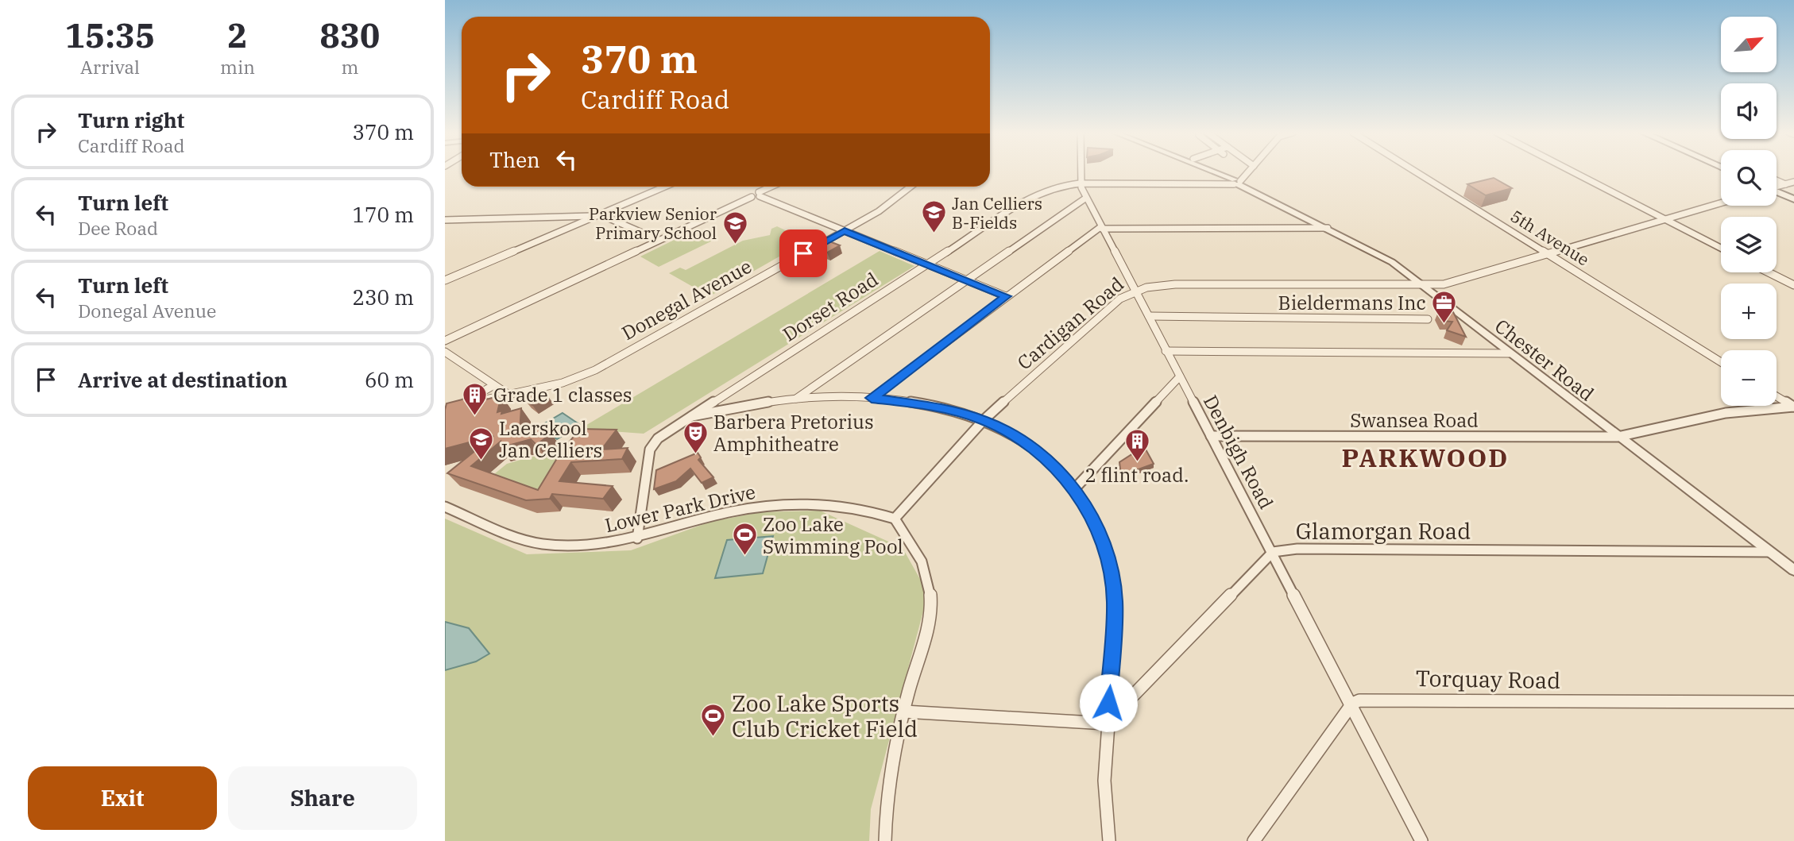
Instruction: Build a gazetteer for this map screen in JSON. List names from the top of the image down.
{
  "streets": {
    "street": [
      "5th Avenue",
      "Donegal Avenue",
      "Dorset Road",
      "Cardigan Road",
      "Chester Road",
      "Swansea Road",
      "Denbigh Road",
      "Lower Park Drive",
      "Glamorgan Road",
      "Torquay Road"
    ]
  },
  "crossings": [
    ["5th Avenue", "Cardigan Road"],
    ["Dorset Road", "Chester Road"],
    ["Dorset Road", "Denbigh Road"],
    ["Dorset Road", "Lower Park Drive"],
    ["Cardigan Road", "Chester Road"],
    ["Cardigan Road", "Denbigh Road"],
    ["Cardigan Road", "Lower Park Drive"],
    ["Chester Road", "Swansea Road"],
    ["Chester Road", "Glamorgan Road"],
    ["Swansea Road", "Denbigh Road"],
    ["Denbigh Road", "Glamorgan Road"],
    ["Denbigh Road", "Torquay Road"]
  ],
  "districts": ["PARKWOOD"],
  "places": {
    "school or university": ["Jan Celliers B-Fields", "Parkview Senior Primary School", "Laerskool Jan Celliers"],
    "office": ["Bieldermans Inc"],
    "building": ["Grade 1 classes", "2 flint road."],
    "theatre": ["Barbera Pretorius Amphitheatre"],
    "sports": ["Zoo Lake Swimming Pool", "Zoo Lake Sports Club Cricket Field"]
  },
  "north": "top right",
  "page": {
    "eta": [
      "15:35",
      "Arrival",
      "2",
      "min",
      "830",
      "m"
    ],
    "map_buttons": ["+", "−"],
    "turn": ["370 m", "Cardiff Road"],
    "list": [
      {
        "name": "Turn right",
        "note": "Cardiff Road",
        "value": "370 m"
      },
      {
        "name": "Turn left",
        "note": "Dee Road",
        "value": "170 m"
      },
      {
        "name": "Turn left",
        "note": "Donegal Avenue",
        "value": "230 m"
      },
      {
        "name": "Arrive at destination",
        "value": "60 m"
      }
    ],
    "then": "Then",
    "buttons": ["Exit", "Share"]
  }
}
